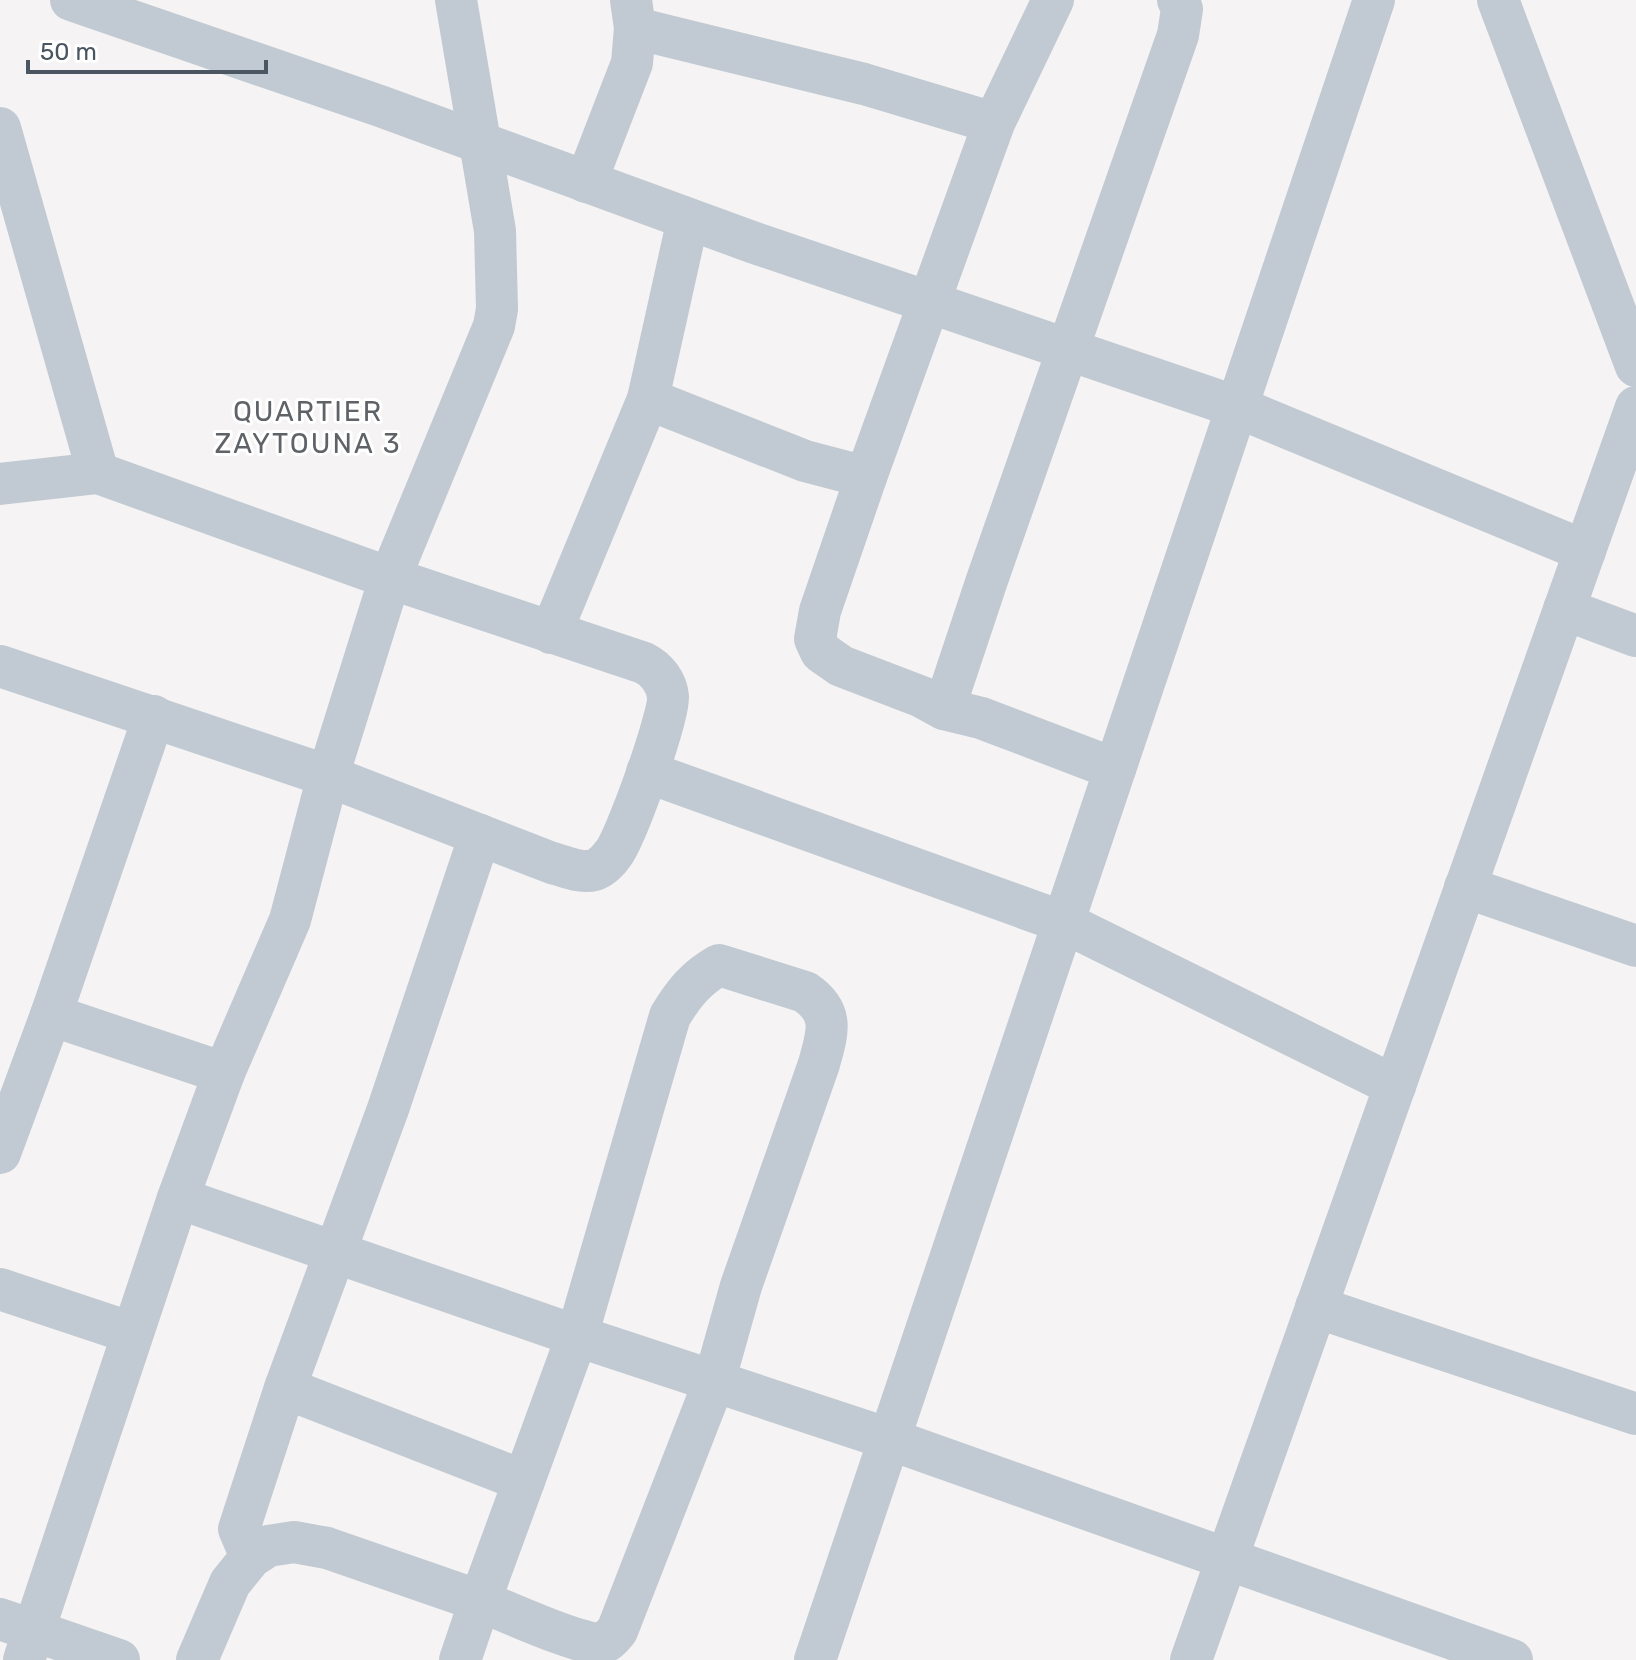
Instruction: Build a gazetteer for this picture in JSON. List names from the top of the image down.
{
  "districts": ["QUARTIER ZAYTOUNA 3"],
  "scale_bar": "50 m"
}
